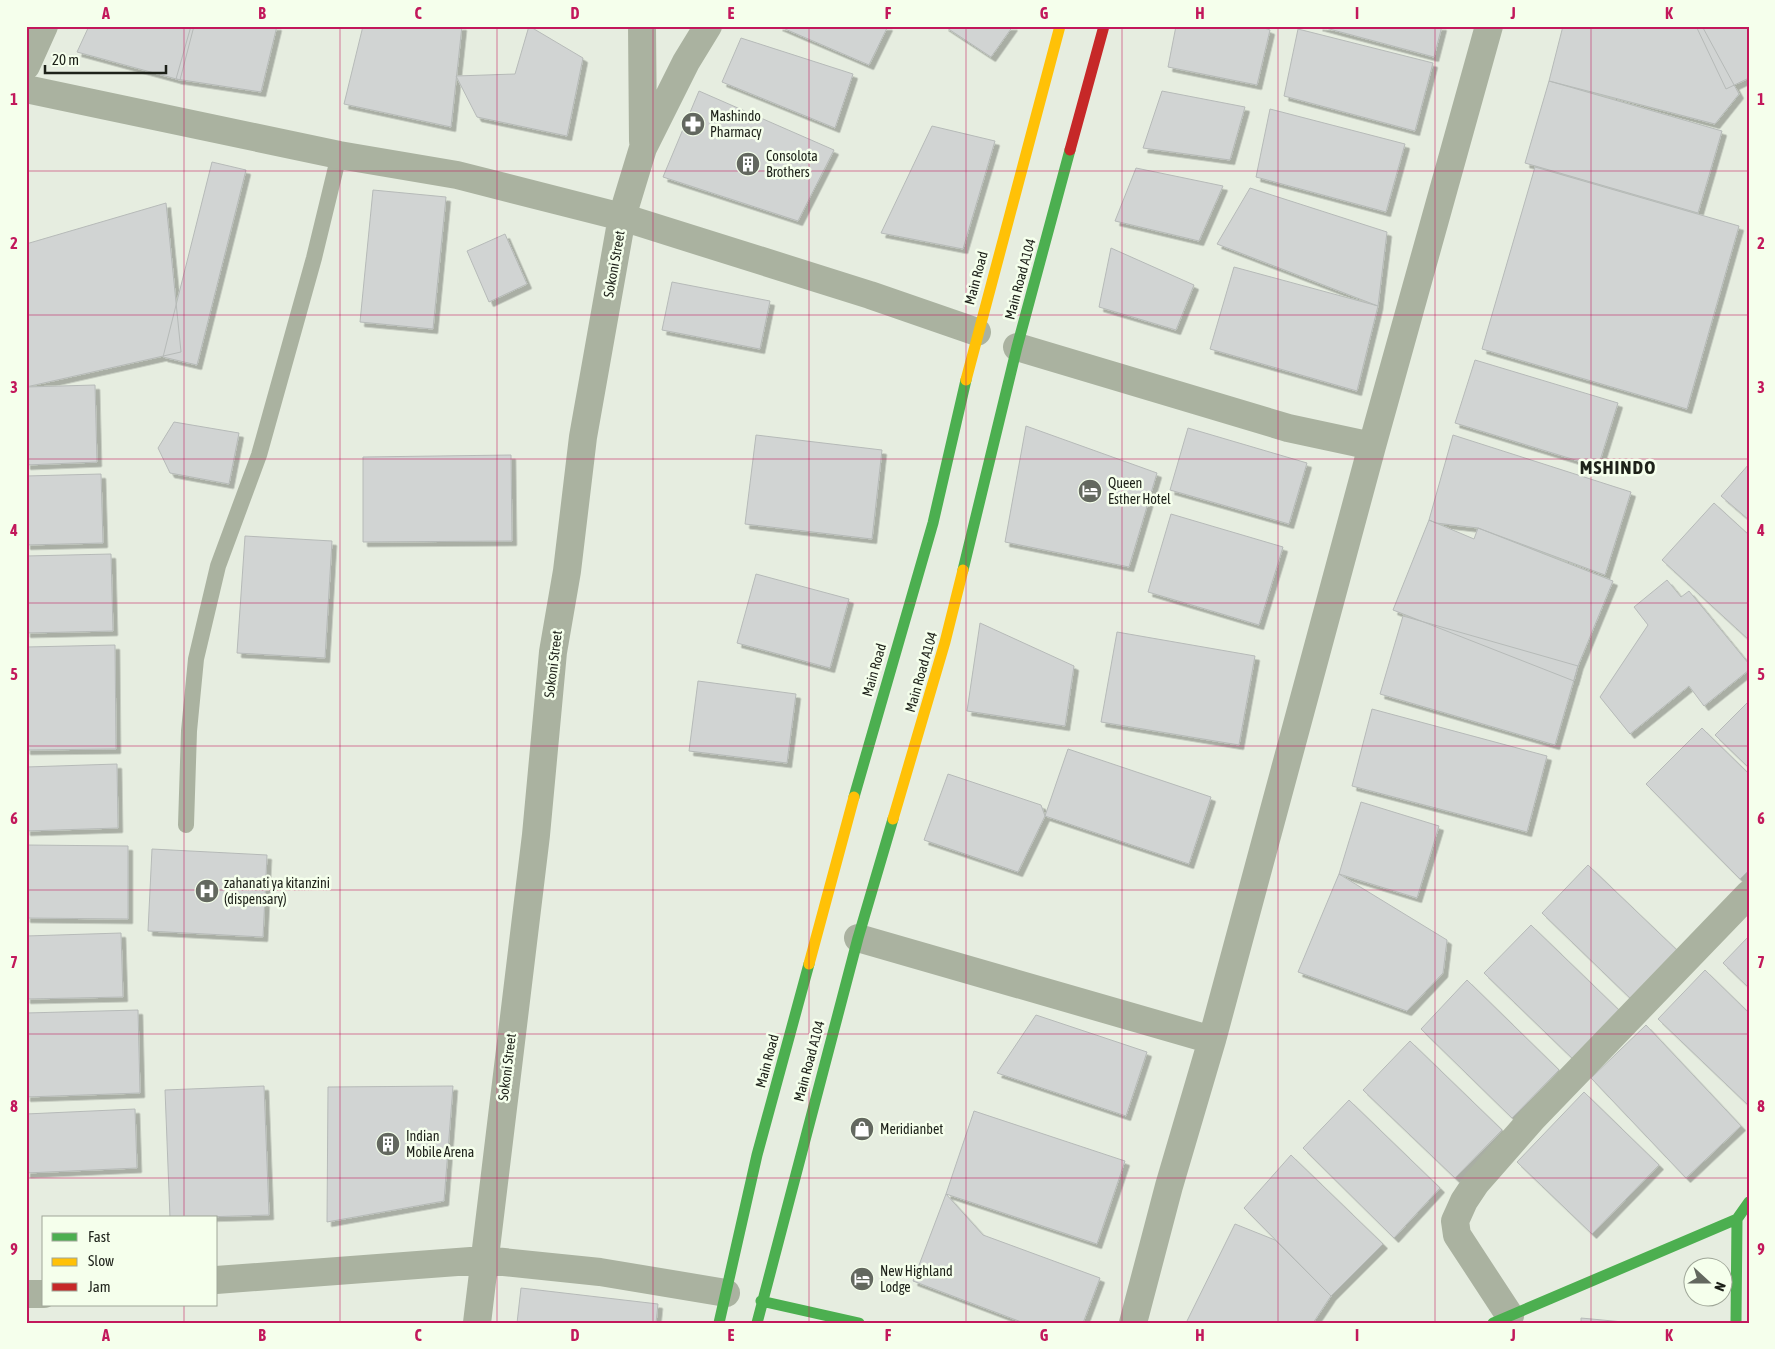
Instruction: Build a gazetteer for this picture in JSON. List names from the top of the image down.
{
  "streets": {
    "main road": ["Main Road", "Main Road A104"],
    "street": ["Sokoni Street"]
  },
  "districts": ["MSHINDO"],
  "places": {
    "pharmacy": ["Mashindo Pharmacy"],
    "building": ["Consolota Brothers", "Indian Mobile Arena"],
    "hotel": ["Queen Esther Hotel", "New Highland Lodge"],
    "hospital": ["zahanati ya kitanzini (dispensary)"],
    "shop": ["Meridianbet"]
  },
  "legend": ["Fast", "Slow", "Jam"],
  "scale_bar": "20 m",
  "north": "right",
  "grid": {
    "columns": [
      "A",
      "B",
      "C",
      "D",
      "E",
      "F",
      "G",
      "H",
      "I",
      "J",
      "K"
    ],
    "rows": [
      "1",
      "2",
      "3",
      "4",
      "5",
      "6",
      "7",
      "8",
      "9"
    ]
  }
}
